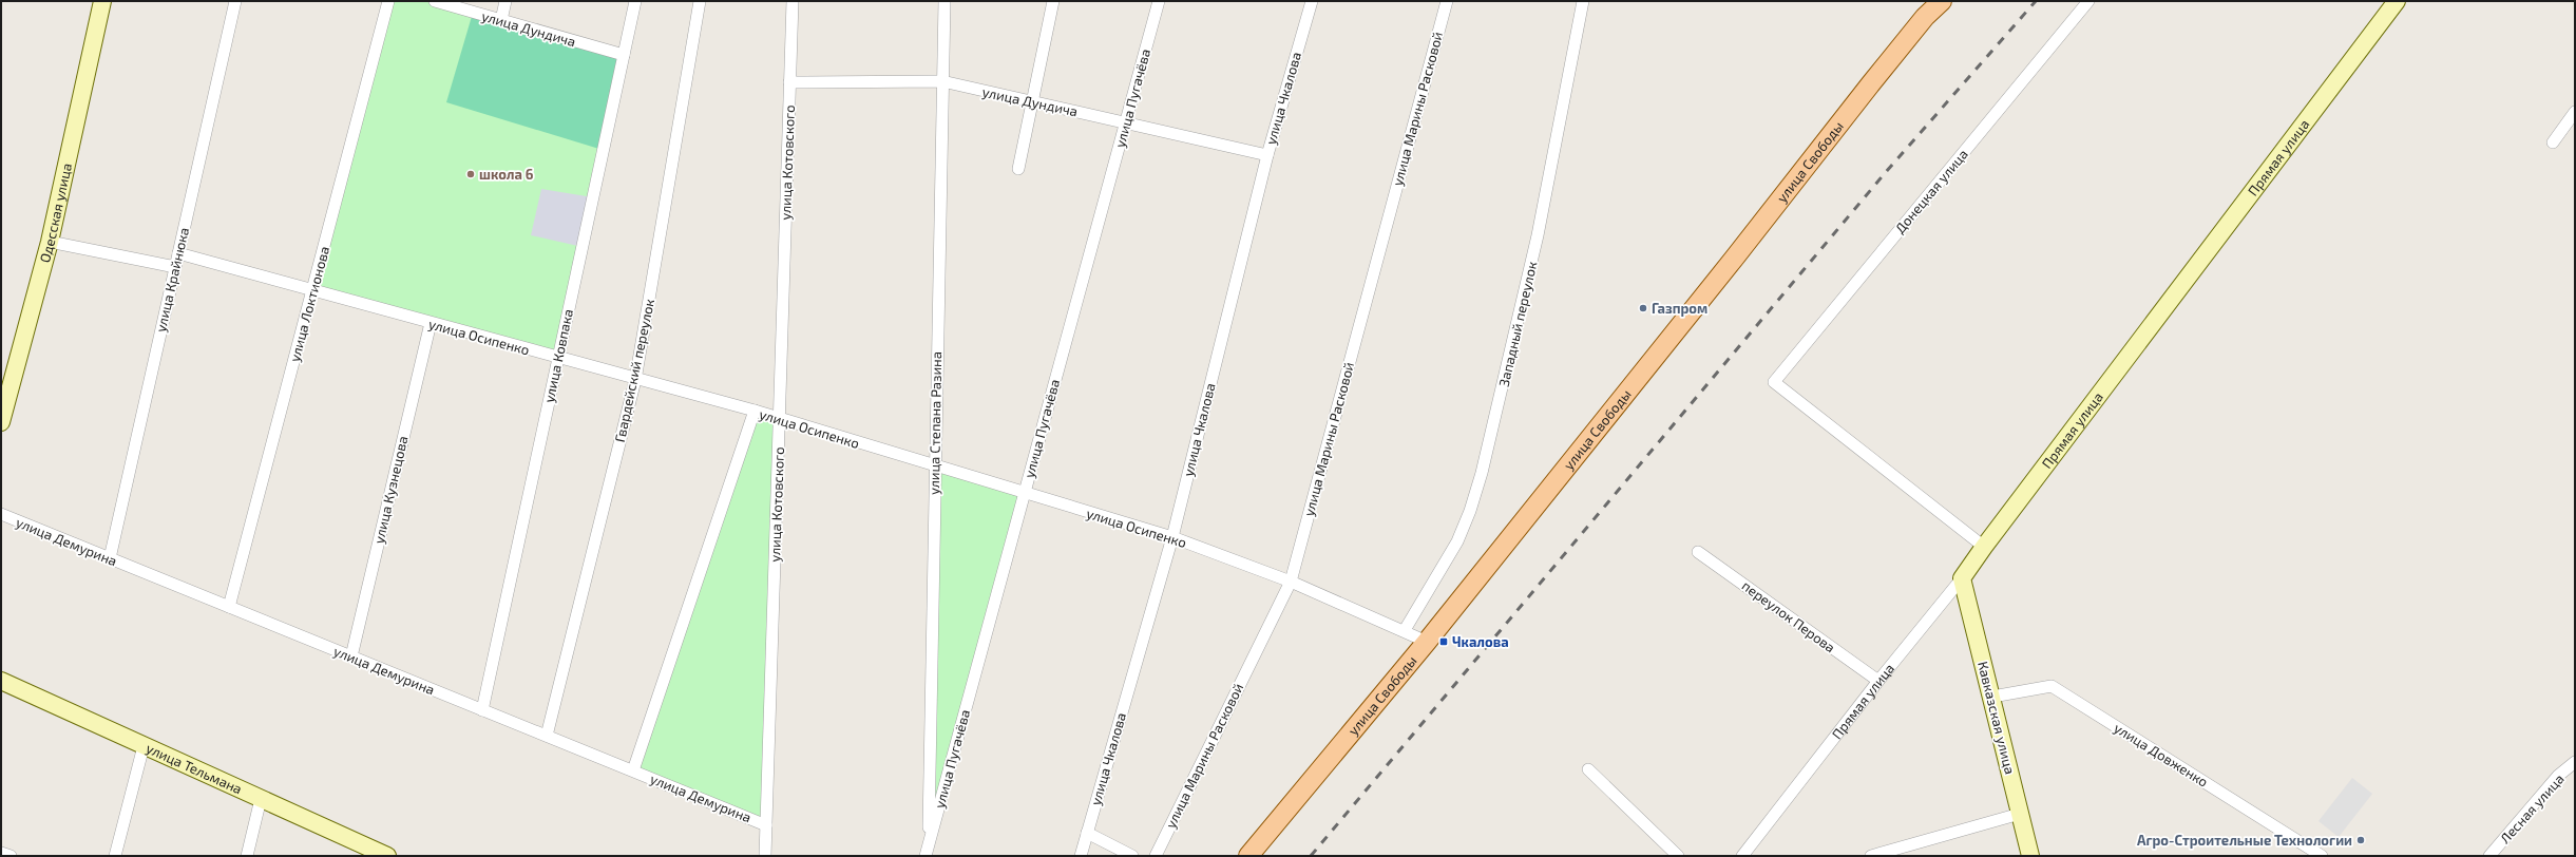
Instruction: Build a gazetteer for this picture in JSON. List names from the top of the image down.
{
  "streets": {
    "main road": ["улица Свободы"],
    "street": [
      "улица Дундича",
      "улица Пугачёва",
      "улица Чкалова",
      "улица Марины Расковой",
      "Прямая улица",
      "улица Котовского",
      "Донецкая улица",
      "Одесская улица",
      "улица Крайнюка",
      "улица Локтионова",
      "Западный переулок",
      "улица Осипенко",
      "улица Ковпака",
      "Гвардейский переулок",
      "улица Степана Разина",
      "улица Кузнецова",
      "улица Демурина",
      "переулок Перова",
      "Кавказская улица",
      "улица Довженко",
      "улица Тельмана",
      "Лесная улица"
    ]
  },
  "crossings": [
    ["улица Дундича", "улица Пугачёва"],
    ["улица Дундича", "улица Чкалова"],
    ["улица Дундича", "улица Котовского"],
    ["улица Дундича", "улица Ковпака"],
    ["улица Дундича", "улица Степана Разина"],
    ["улица Пугачёва", "улица Осипенко"],
    ["улица Пугачёва", "улица Степана Разина"],
    ["улица Чкалова", "улица Осипенко"],
    ["улица Марины Расковой", "улица Осипенко"],
    ["Прямая улица", "Донецкая улица"],
    ["Прямая улица", "переулок Перова"],
    ["Прямая улица", "Кавказская улица"],
    ["улица Свободы", "улица Осипенко"],
    ["улица Котовского", "улица Осипенко"],
    ["улица Котовского", "улица Демурина"],
    ["улица Крайнюка", "улица Осипенко"],
    ["улица Крайнюка", "улица Демурина"],
    ["улица Локтионова", "улица Осипенко"],
    ["улица Локтионова", "улица Демурина"],
    ["Западный переулок", "улица Осипенко"],
    ["улица Осипенко", "улица Ковпака"],
    ["улица Осипенко", "Гвардейский переулок"],
    ["улица Осипенко", "улица Степана Разина"],
    ["улица Осипенко", "улица Кузнецова"],
    ["улица Ковпака", "улица Демурина"],
    ["Гвардейский переулок", "улица Демурина"],
    ["улица Кузнецова", "улица Демурина"],
    ["Кавказская улица", "улица Довженко"]
  ],
  "places": {
    "other": ["школа 6", "Газпром", "Агро-Строительные Технологии"],
    "transit": ["Чкалова"]
  }
}
